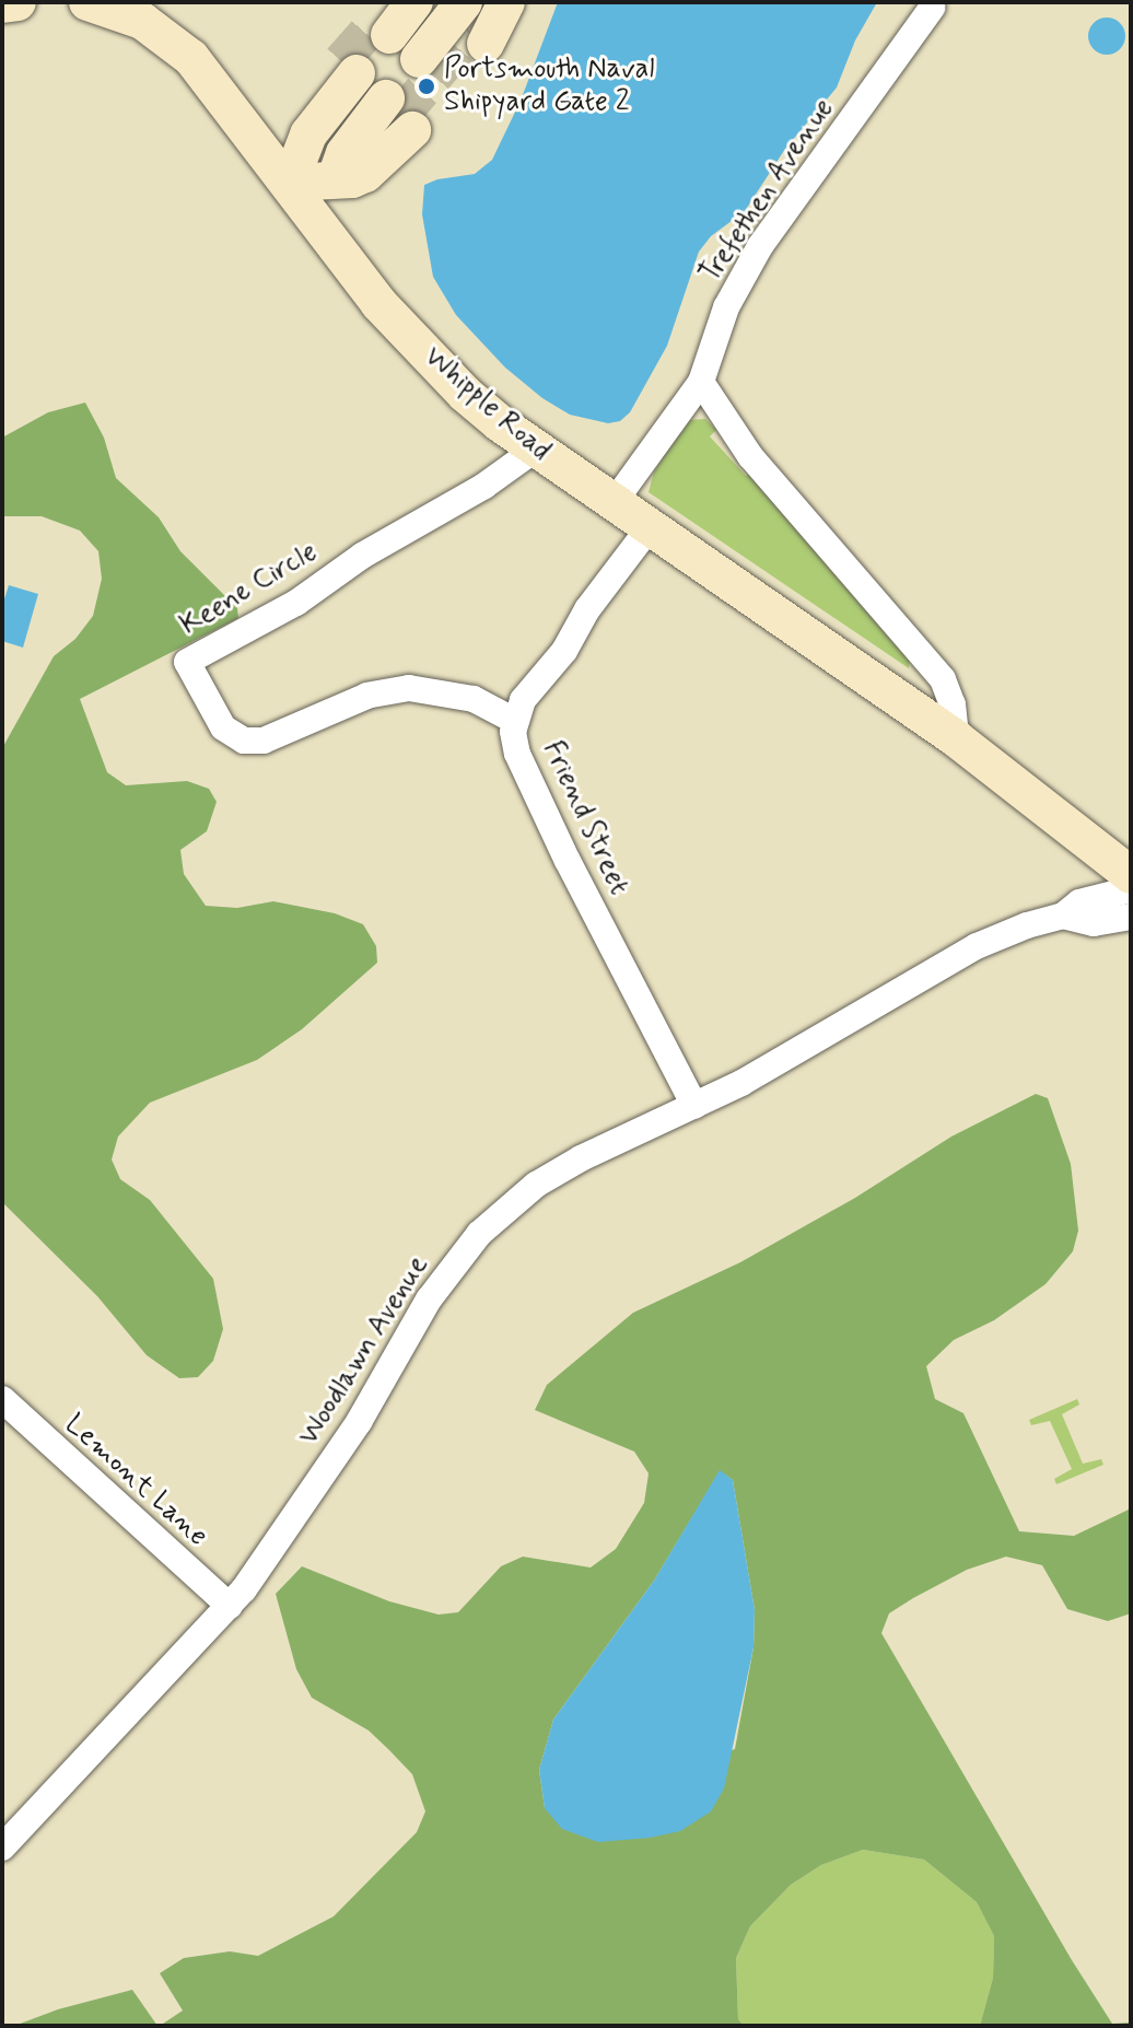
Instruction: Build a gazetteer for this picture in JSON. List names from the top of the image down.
{
  "streets": {
    "main road": ["Whipple Road"],
    "street": [
      "Trefethen Avenue",
      "Keene Circle",
      "Friend Street",
      "Woodlawn Avenue",
      "Lemont Lane"
    ]
  },
  "crossings": [
    ["Trefethen Avenue", "Whipple Road"],
    ["Whipple Road", "Keene Circle"],
    ["Whipple Road", "Friend Street"],
    ["Keene Circle", "Friend Street"],
    ["Friend Street", "Woodlawn Avenue"],
    ["Woodlawn Avenue", "Lemont Lane"]
  ],
  "places": ["Portsmouth Naval Shipyard Gate 2"]
}
